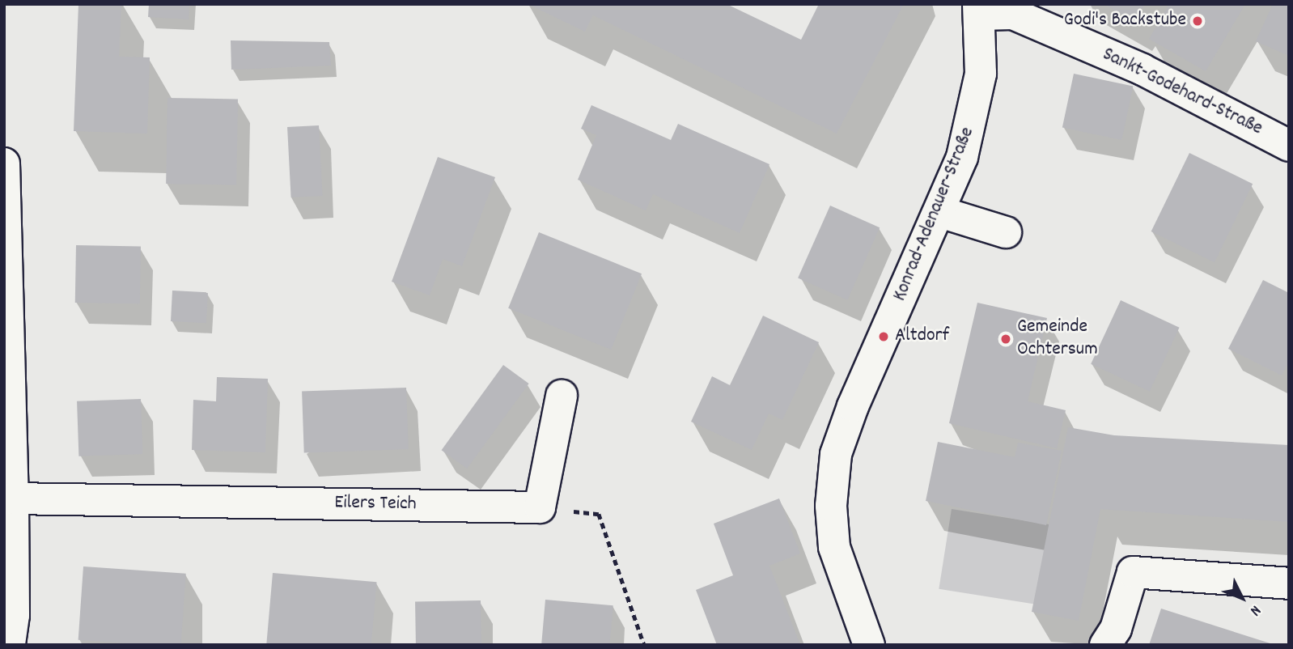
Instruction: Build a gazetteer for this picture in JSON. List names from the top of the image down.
{
  "streets": {
    "street": ["Sankt-Godehard-Straße", "Konrad-Adenauer-Straße", "Eilers Teich"]
  },
  "crossings": [
    ["Sankt-Godehard-Straße", "Konrad-Adenauer-Straße"]
  ],
  "places": ["Godi's Backstube", "Altdorf", "Gemeinde Ochtersum"],
  "north": "bottom right"
}
